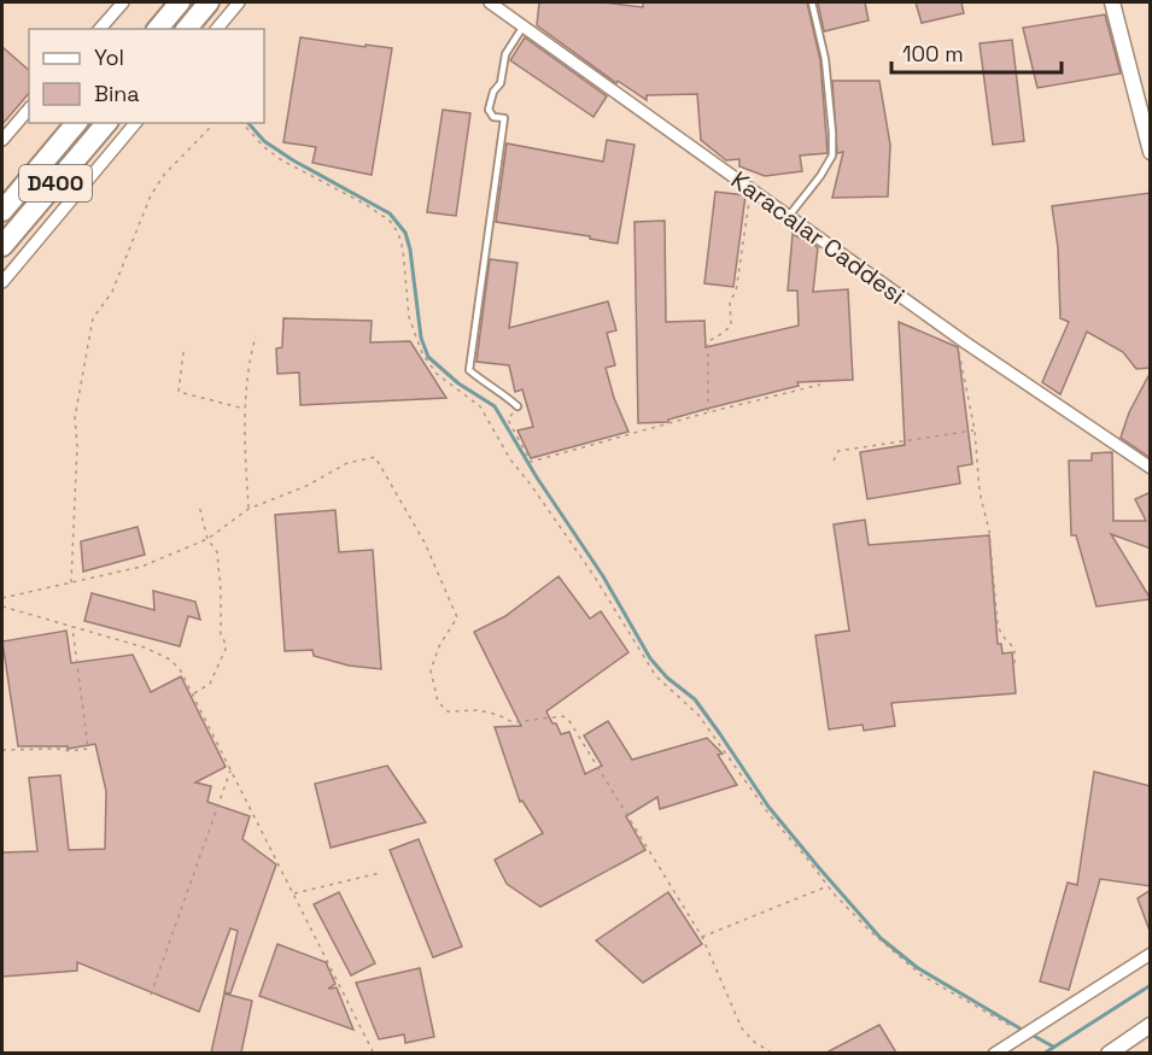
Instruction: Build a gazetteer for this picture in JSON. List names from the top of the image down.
{
  "streets": {
    "highway": ["D400"],
    "street": ["Karacalar Caddesi"]
  },
  "legend": ["Yol", "Bina"],
  "scale_bar": "100 m"
}
